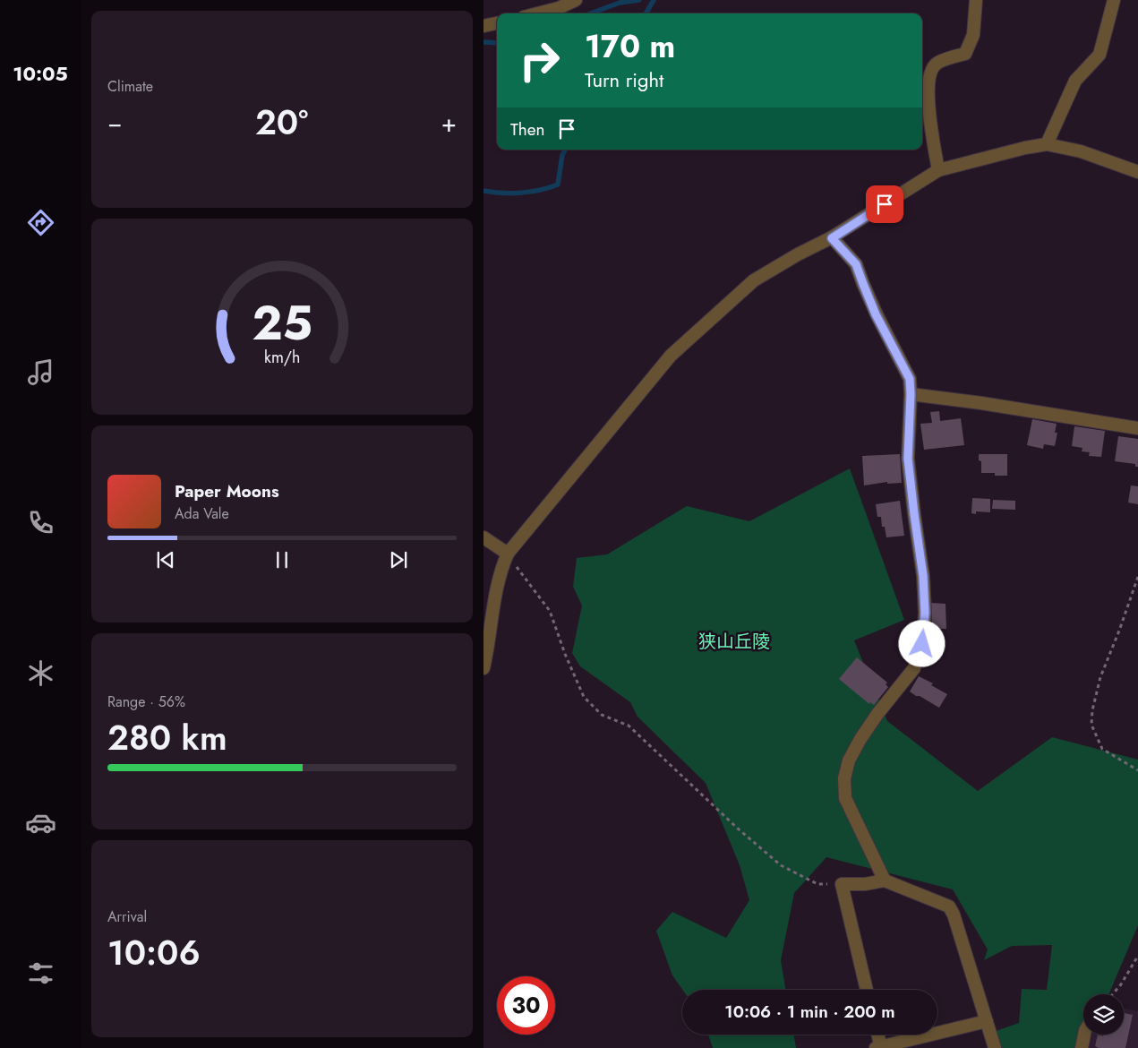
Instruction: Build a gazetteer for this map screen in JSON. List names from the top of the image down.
{
  "parks": ["狭山丘陵"],
  "page": {
    "tabs": "10:05",
    "tile": [
      "Climate",
      ["Range · 56%", "280 km"],
      ["Arrival", "10:06"]
    ],
    "turn": ["170 m", "Turn right"],
    "heat": ["−", "20°", "+"],
    "then": "Then",
    "song": ["Paper Moons", "Ada Vale"],
    "limit": "30",
    "trip": "10:06 · 1 min · 200 m",
    "gauge": ["25", "km/h"]
  }
}
